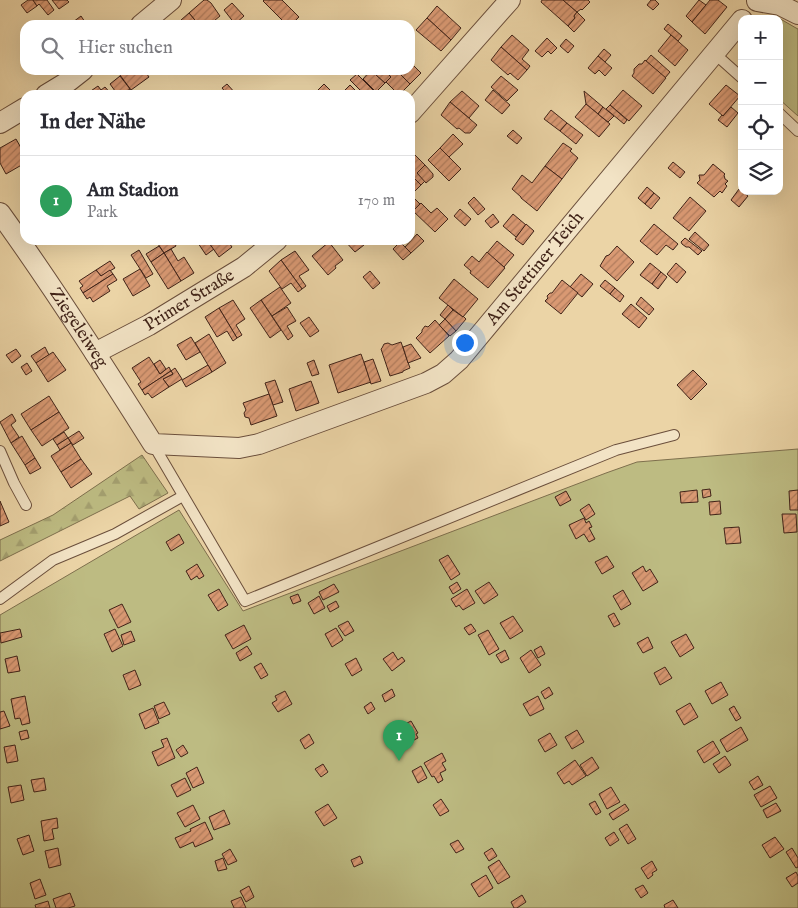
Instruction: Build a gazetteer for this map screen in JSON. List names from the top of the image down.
{
  "streets": {
    "street": ["Am Stettiner Teich", "Primer Straße", "Ziegeleiweg"]
  },
  "crossings": [
    ["Am Stettiner Teich", "Ziegeleiweg"],
    ["Primer Straße", "Ziegeleiweg"]
  ],
  "page": {
    "map_buttons": ["+", "−"],
    "search": "Hier suchen",
    "heading": "In der Nähe",
    "list": [
      {
        "mark": "1",
        "name": "Am Stadion",
        "note": "Park",
        "value": "170 m"
      }
    ],
    "pins": "1"
  }
}
